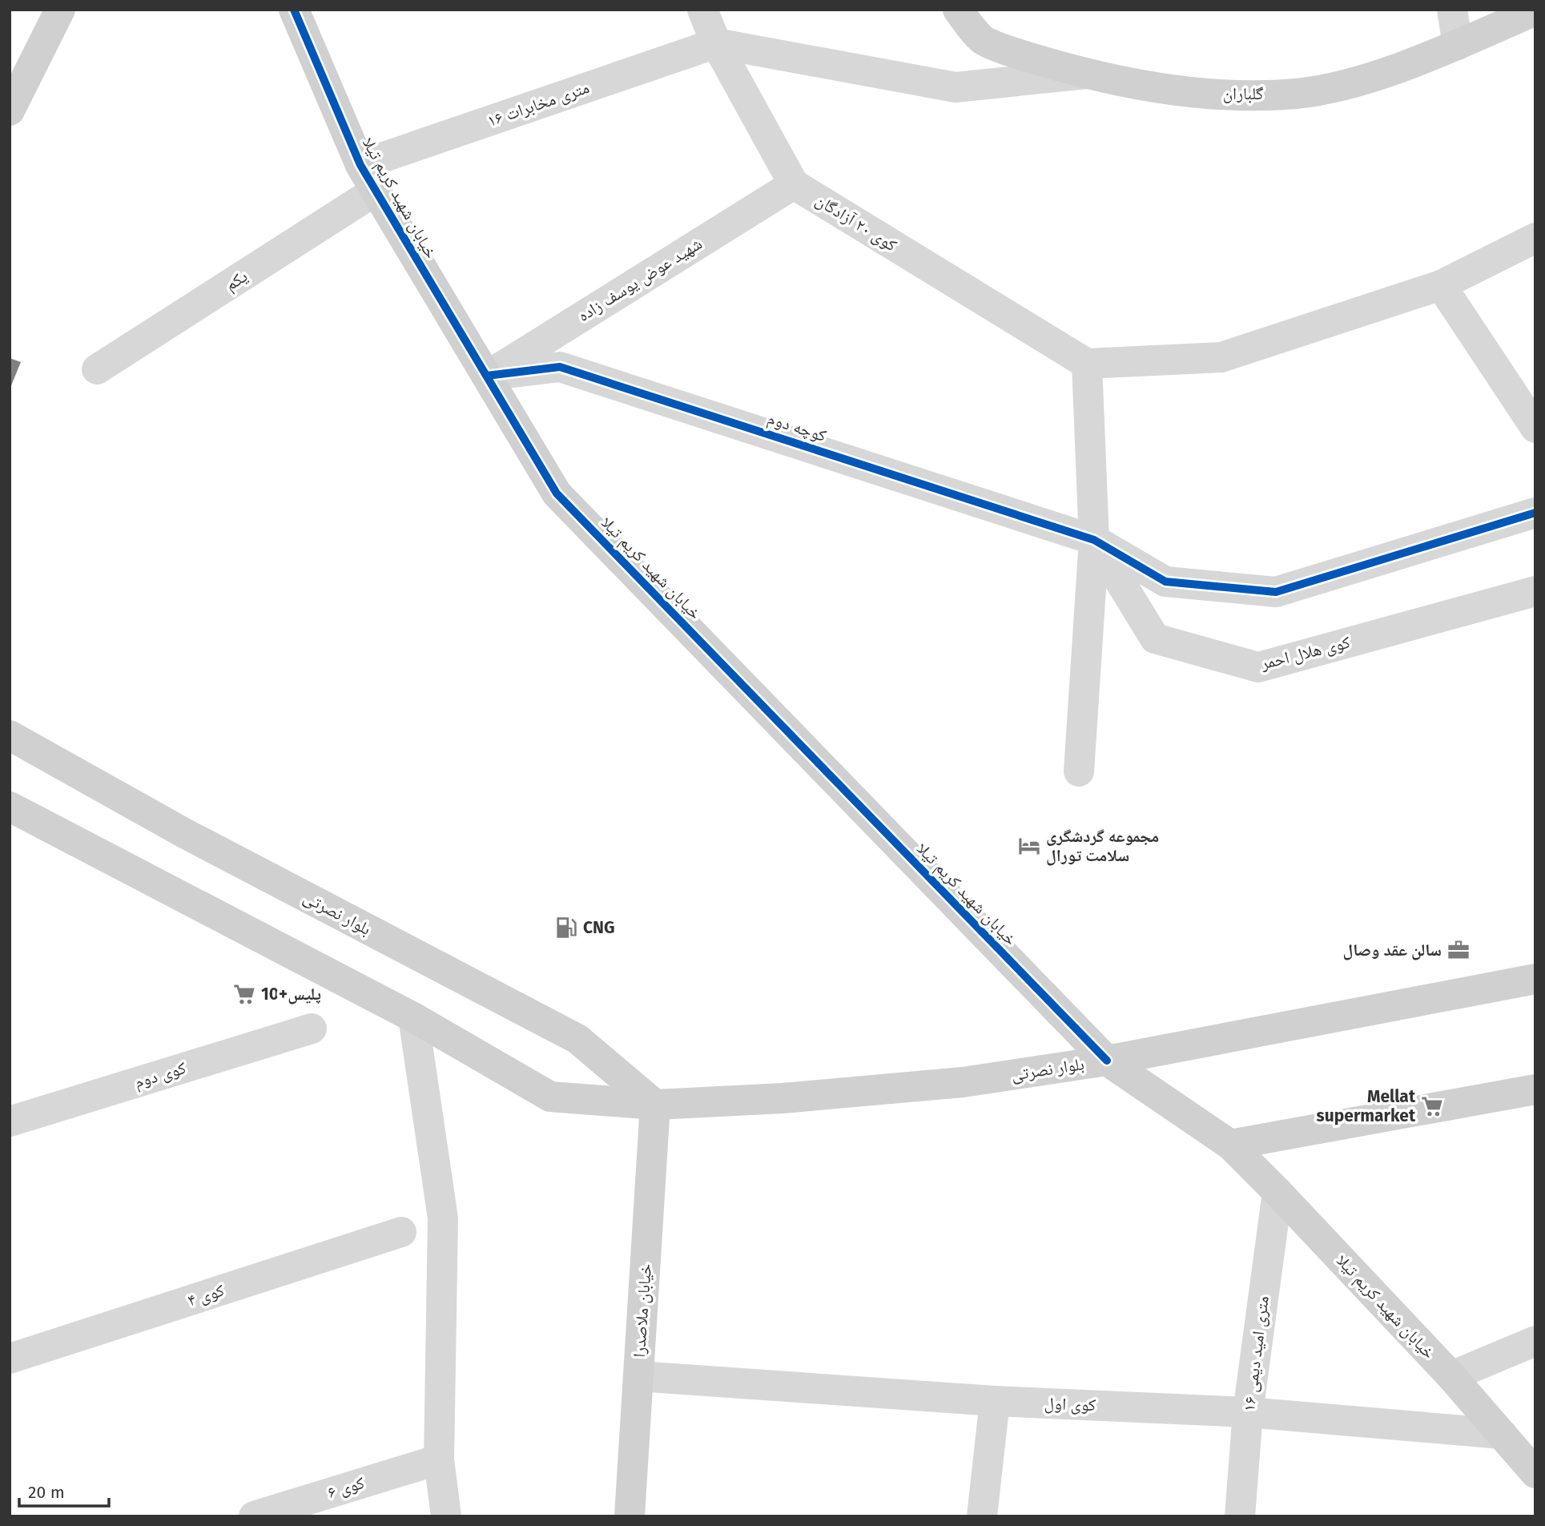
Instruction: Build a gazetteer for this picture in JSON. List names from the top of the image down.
{
  "streets": {
    "main road": [
      "گلباران",
      "خیابان شهید کریم تیلا",
      "بلوار نصرتی",
      "خیابان ملاصدرا"
    ],
    "street": [
      "۱۶ متری مخابرات",
      "کوی ۲۰ آزادگان",
      "شهید عوض یوسف زاده",
      "یکم",
      "کوچه دوم",
      "کوی هلال احمر",
      "کوی دوم",
      "کوی ۴",
      "۱۶ متری امید دیمی",
      "کوی اول",
      "کوی ۶"
    ]
  },
  "crossings": [
    ["۱۶ متری مخابرات", "خیابان شهید کریم تیلا"],
    ["۱۶ متری مخابرات", "کوی ۲۰ آزادگان"],
    ["خیابان شهید کریم تیلا", "شهید عوض یوسف زاده"],
    ["خیابان شهید کریم تیلا", "یکم"],
    ["خیابان شهید کریم تیلا", "کوچه دوم"],
    ["خیابان شهید کریم تیلا", "بلوار نصرتی"],
    ["خیابان شهید کریم تیلا", "۱۶ متری امید دیمی"],
    ["خیابان شهید کریم تیلا", "کوی اول"],
    ["کوی ۲۰ آزادگان", "شهید عوض یوسف زاده"],
    ["شهید عوض یوسف زاده", "کوچه دوم"],
    ["کوچه دوم", "کوی هلال احمر"],
    ["بلوار نصرتی", "خیابان ملاصدرا"],
    ["خیابان ملاصدرا", "کوی اول"],
    ["۱۶ متری امید دیمی", "کوی اول"]
  ],
  "places": {
    "hotel": ["مجموعه گردشگری سلامت تورال"],
    "fuel station": ["CNG"],
    "office": ["سالن عقد وصال"],
    "supermarket": ["پلیس+10", "Mellat supermarket"]
  },
  "scale_bar": "20 m"
}
